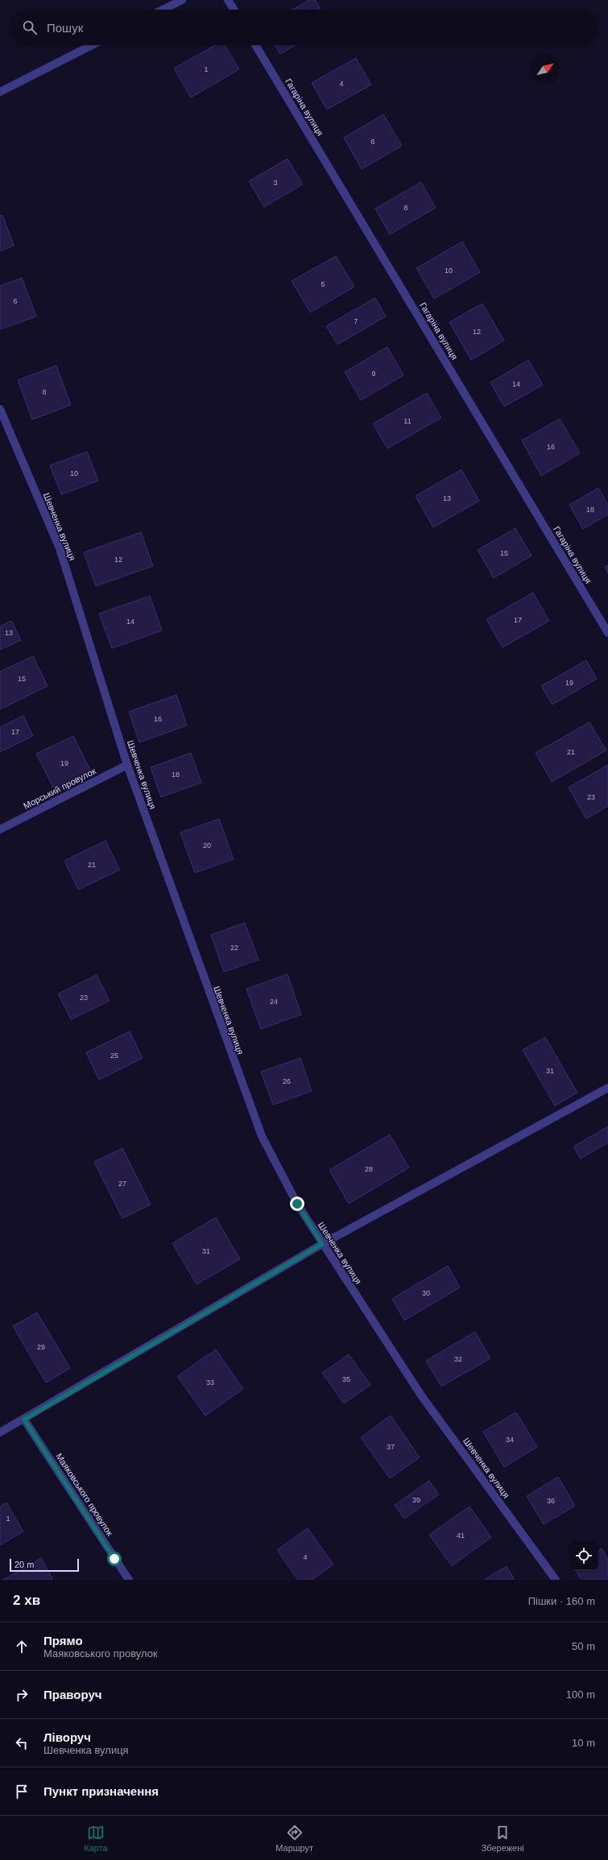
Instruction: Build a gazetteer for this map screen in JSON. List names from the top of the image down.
{
  "streets": {
    "street": [
      "Гагаріна вулиця",
      "Шевченка вулиця",
      "Морський провулок",
      "Маяковського провулок"
    ]
  },
  "crossings": [
    ["Шевченка вулиця", "Морський провулок"]
  ],
  "house_numbers": [
    "1",
    "4",
    "6",
    "3",
    "8",
    "10",
    "5",
    "6",
    "7",
    "12",
    "9",
    "14",
    "8",
    "11",
    "16",
    "10",
    "13",
    "18",
    "15",
    "12",
    "17",
    "14",
    "13",
    "15",
    "19",
    "16",
    "17",
    "21",
    "19",
    "18",
    "23",
    "20",
    "21",
    "22",
    "23",
    "24",
    "25",
    "31",
    "26",
    "28",
    "27",
    "31",
    "30",
    "29",
    "32",
    "35",
    "33",
    "34",
    "37",
    "39",
    "36",
    "1",
    "41",
    "4"
  ],
  "scale_bar": "20 m",
  "north": "top right",
  "page": {
    "search": "Пошук",
    "scale": "20 m",
    "heading": ["2 хв", "Пішки · 160 m"],
    "list": [
      ["Прямо", "Маяковського провулок", "50 m"],
      ["Праворуч", "100 m"],
      ["Ліворуч", "Шевченка вулиця", "10 m"],
      "Пункт призначення"
    ],
    "nav": ["Карта", "Маршрут", "Збережені"]
  }
}
